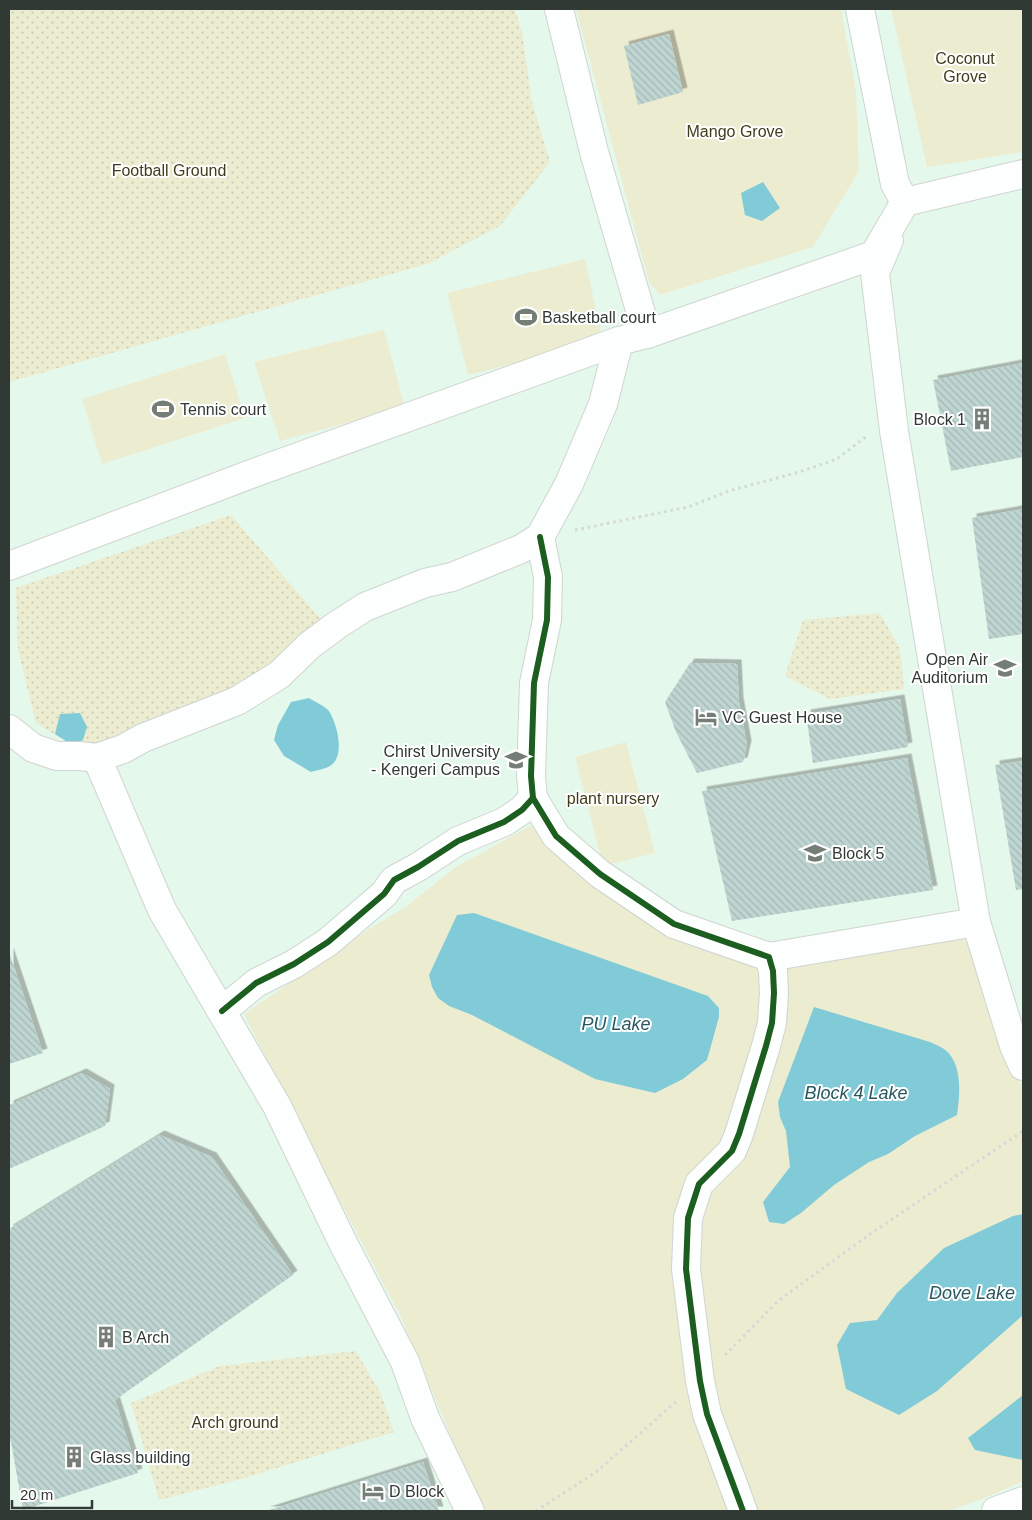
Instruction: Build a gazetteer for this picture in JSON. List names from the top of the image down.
{
  "water": ["PU Lake", "Block 4 Lake", "Dove Lake"],
  "parks": [
    "Coconut Grove",
    "Mango Grove",
    "Football Ground",
    "plant nursery",
    "Arch ground"
  ],
  "places": {
    "sports": ["Basketball court", "Tennis court"],
    "building": ["Block 1", "B Arch", "Glass building"],
    "school or university": ["Open Air Auditorium", "Chirst University - Kengeri Campus", "Block 5"],
    "hotel": ["VC Guest House", "D Block"]
  },
  "scale_bar": "20 m"
}
